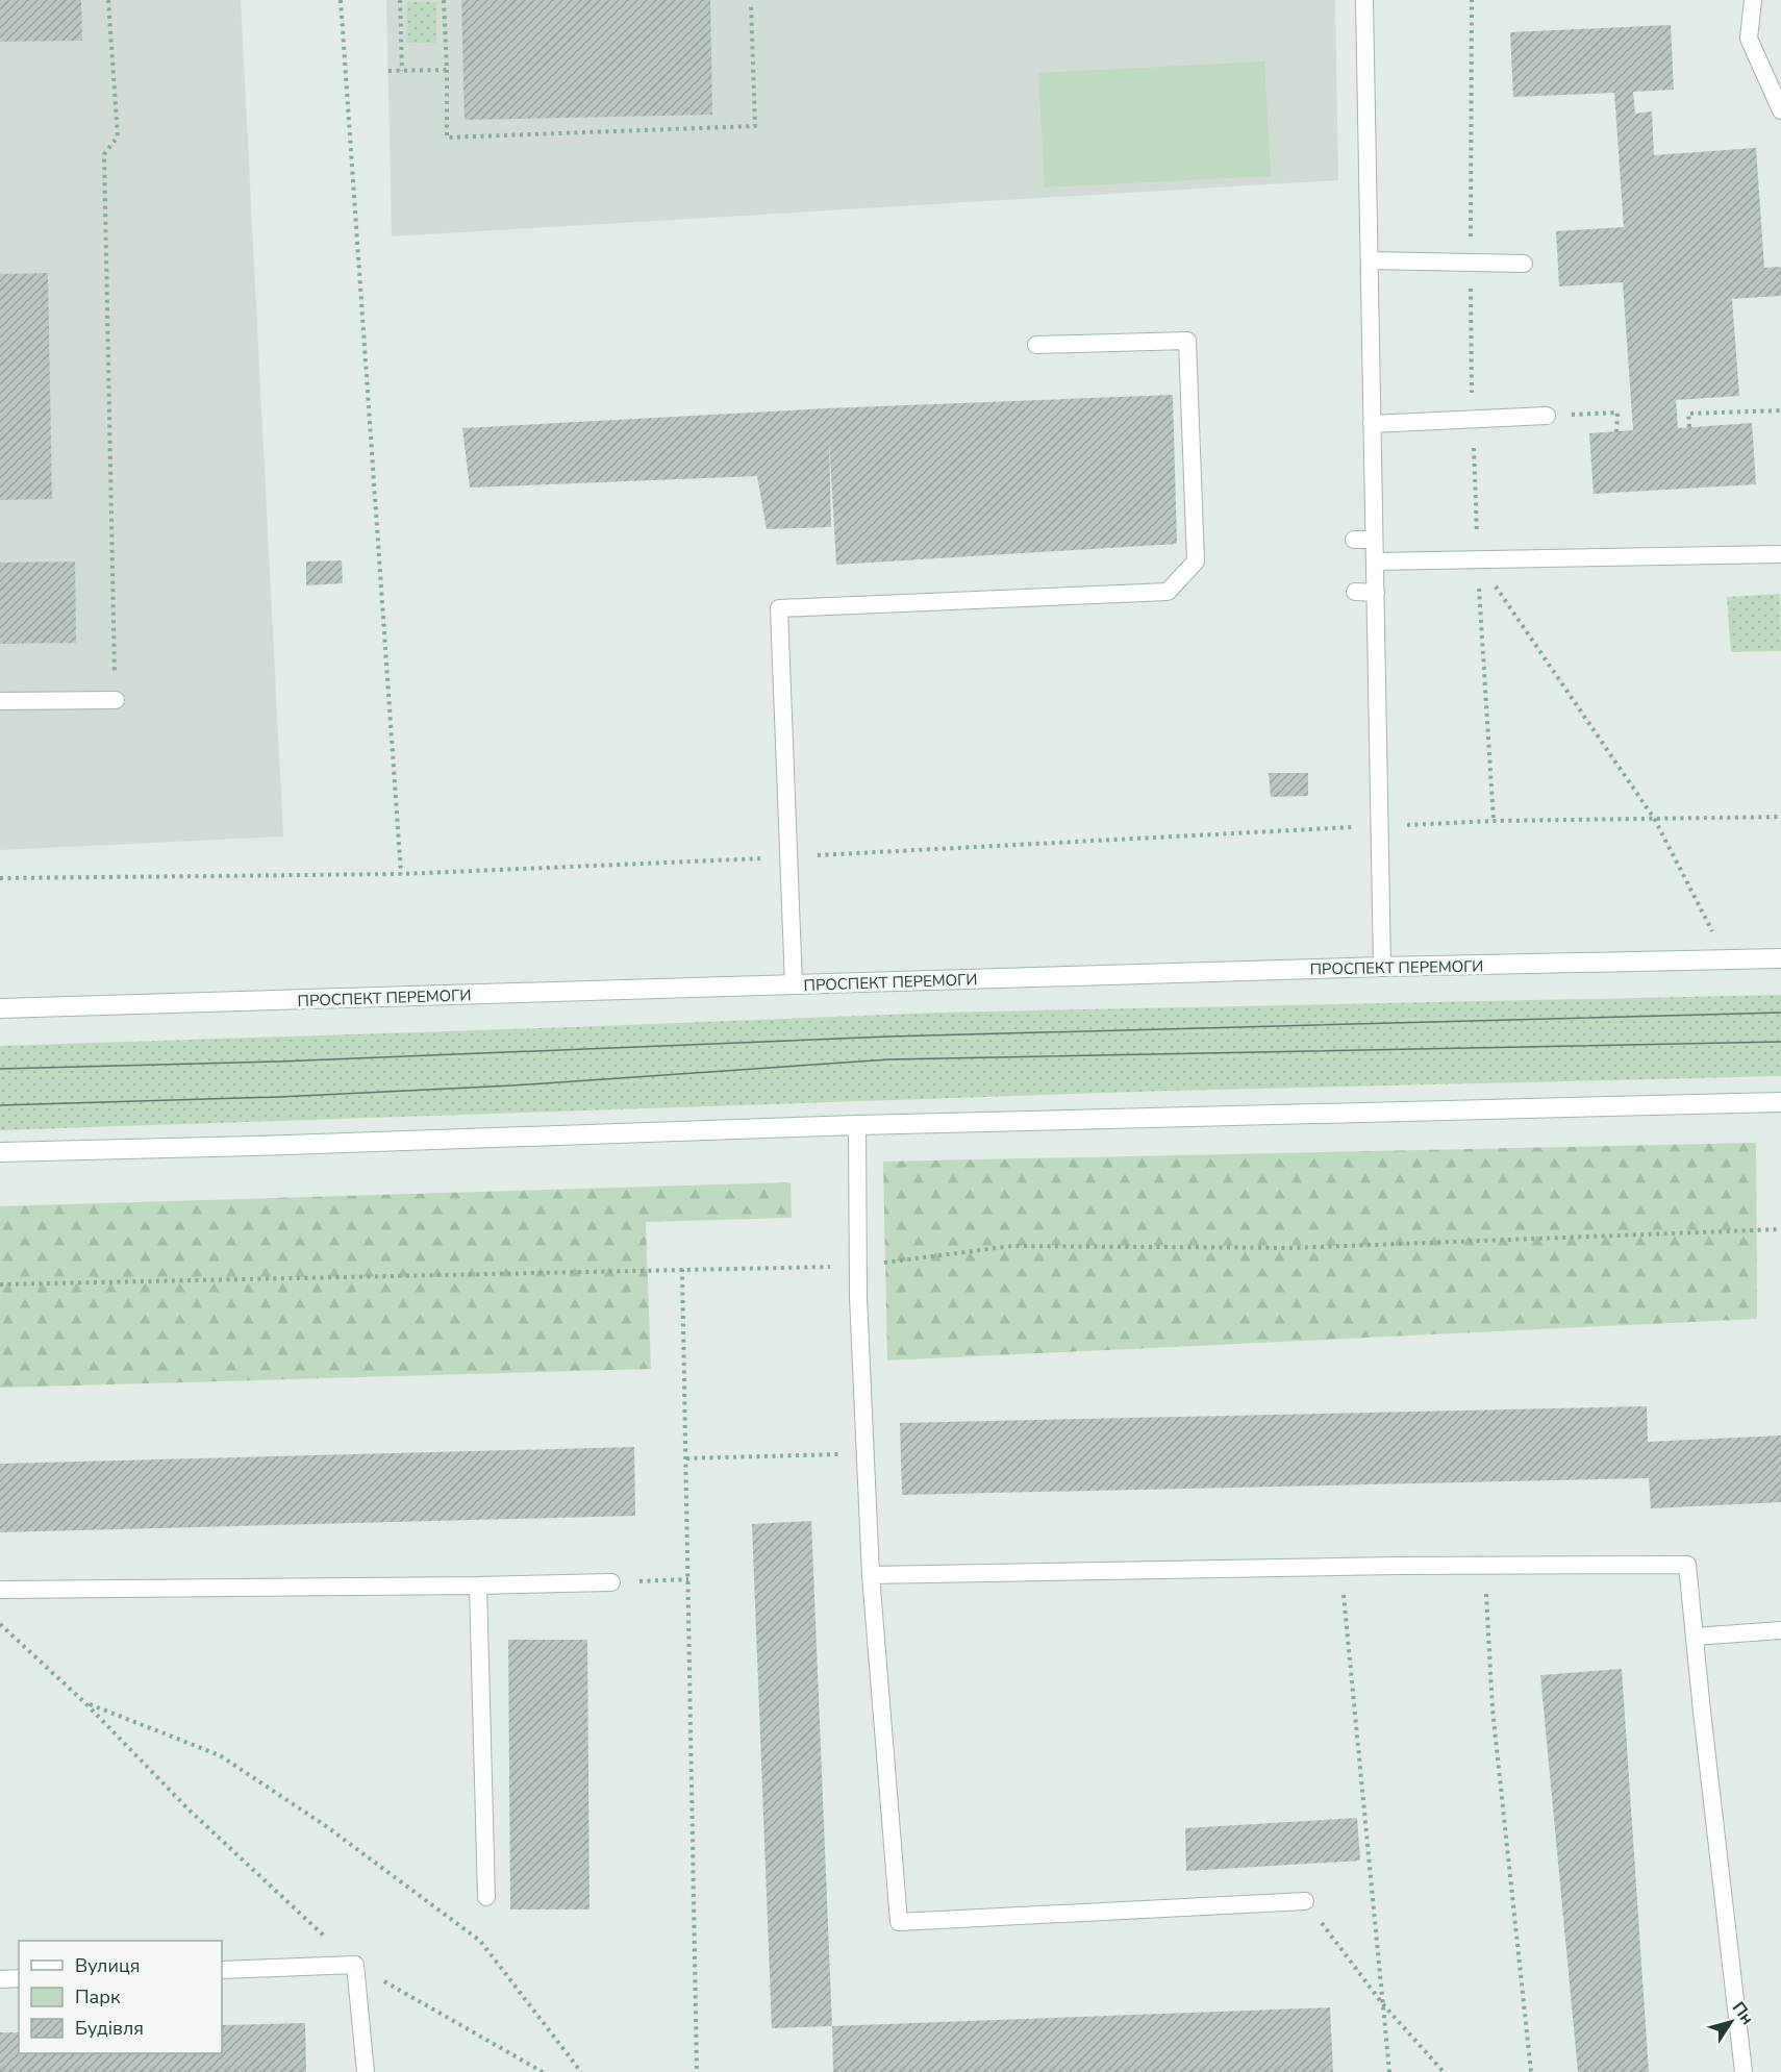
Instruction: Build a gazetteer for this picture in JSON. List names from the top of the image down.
{
  "streets": {
    "main road": ["ПРОСПЕКТ ПЕРЕМОГИ"]
  },
  "legend": ["Вулиця", "Парк", "Будівля"],
  "north": "top right"
}
